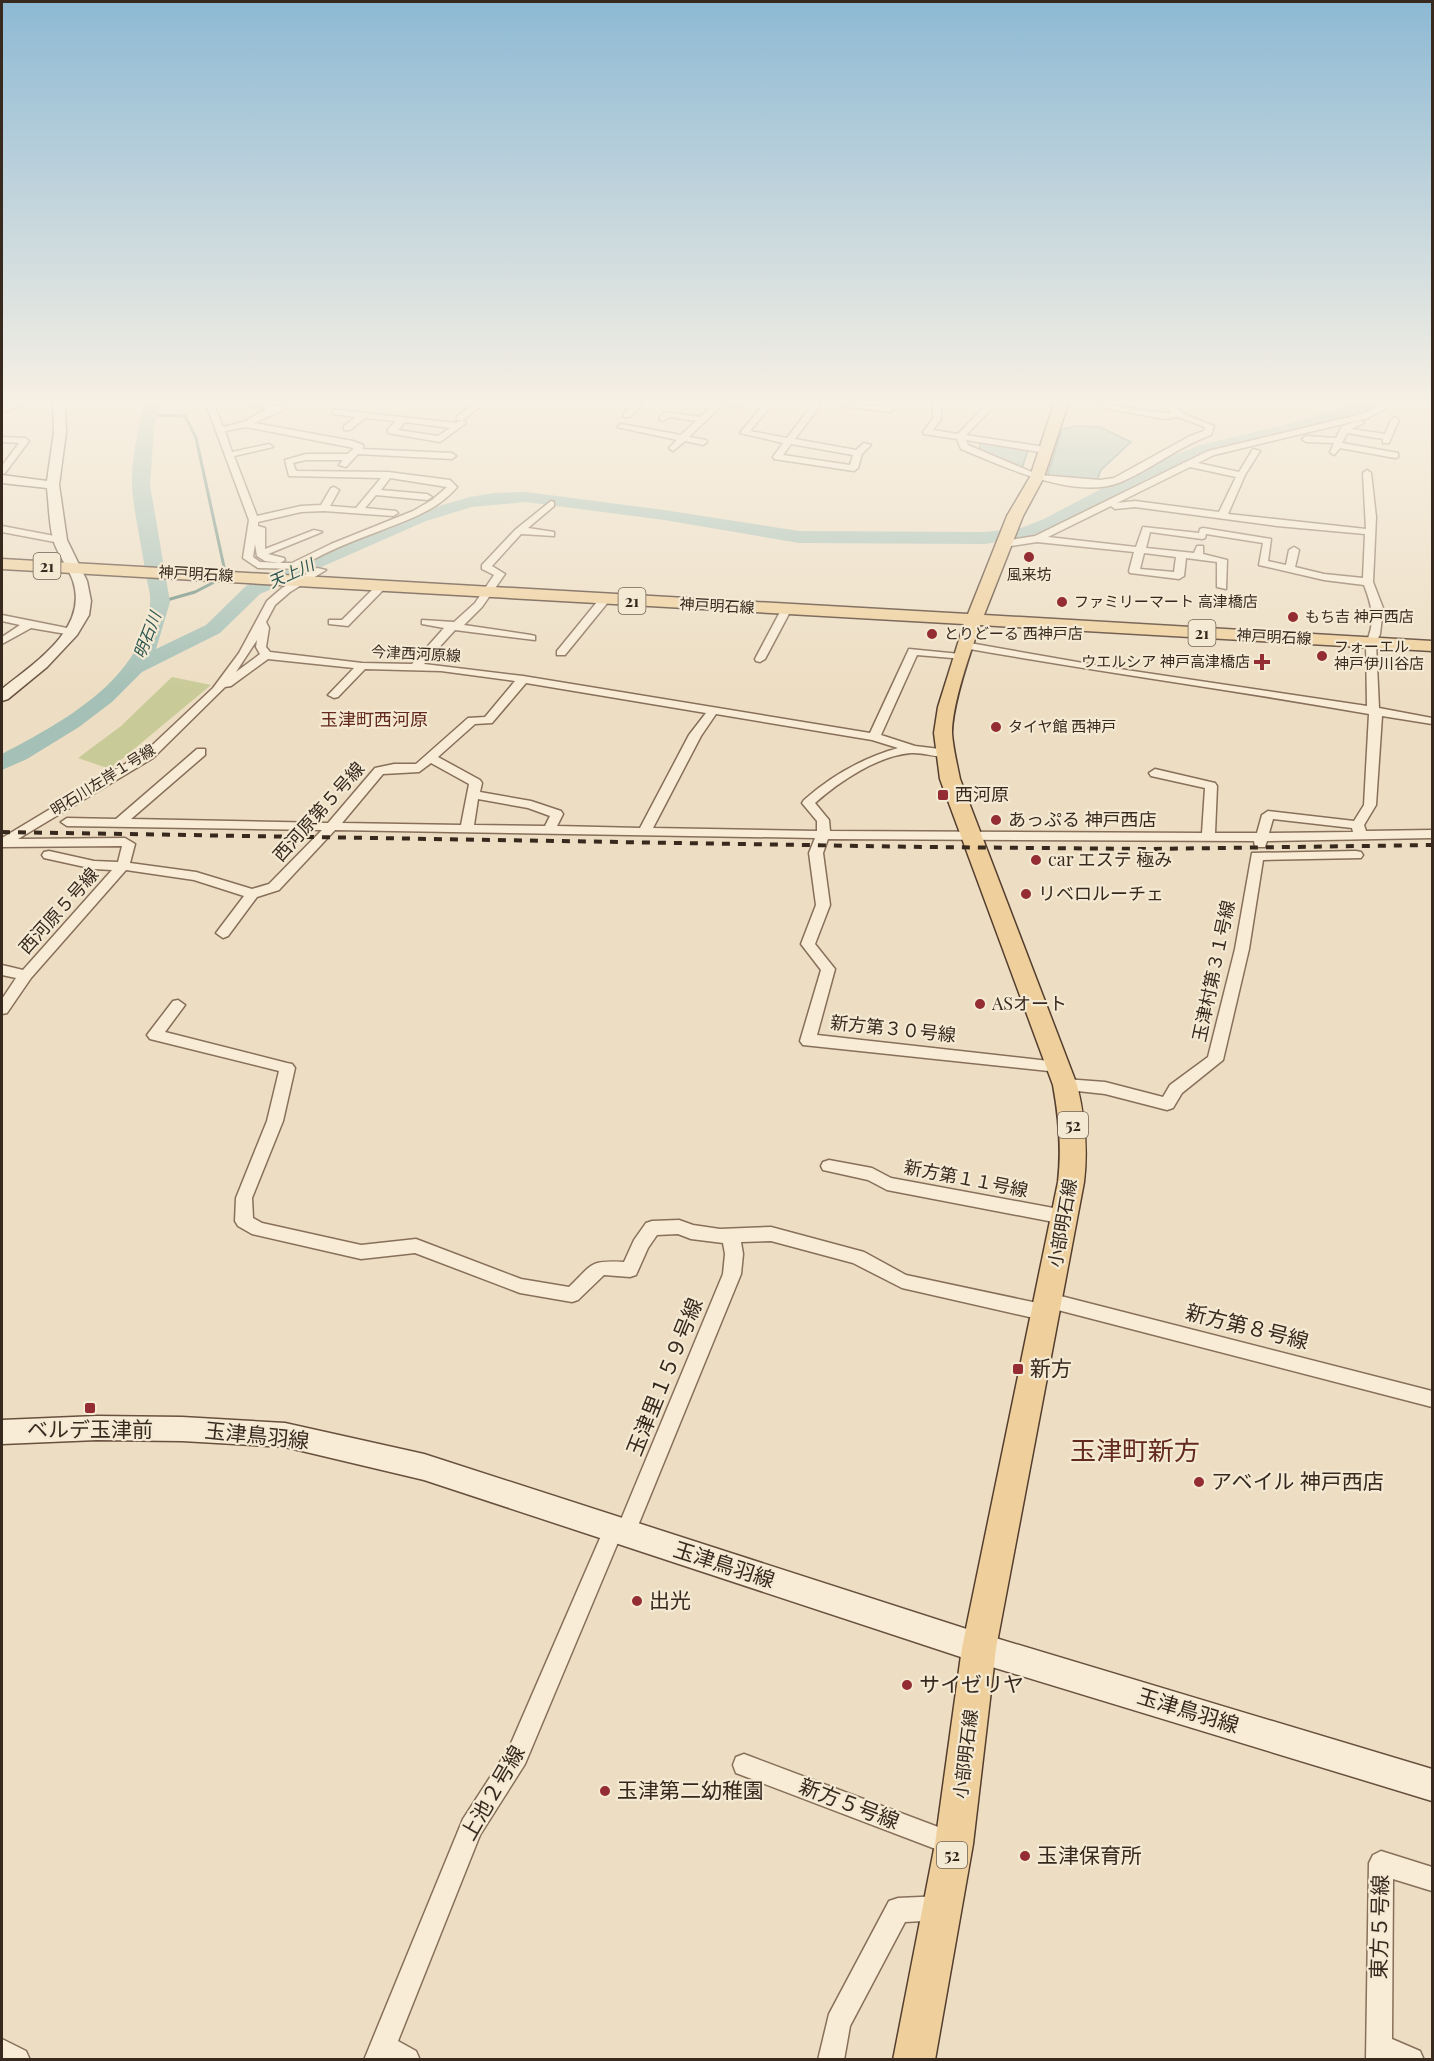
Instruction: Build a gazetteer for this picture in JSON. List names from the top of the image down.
{
  "streets": {
    "main road": [
      "21",
      "神戸明石線",
      "52",
      "小部明石線"
    ],
    "street": [
      "今津西河原線",
      "明石川左岸１号線",
      "西河原第５号線",
      "西河原５号線",
      "玉津村第３１号線",
      "新方第３０号線",
      "新方第１１号線",
      "新方第８号線",
      "玉津里１５９号線",
      "玉津鳥羽線",
      "上池２号線",
      "新方５号線",
      "東方５号線"
    ]
  },
  "crossings": [
    ["神戸明石線", "小部明石線"],
    ["玉津村第３１号線", "新方第３０号線"],
    ["玉津村第３１号線", "小部明石線"],
    ["新方第３０号線", "小部明石線"],
    ["新方第１１号線", "小部明石線"],
    ["小部明石線", "新方第８号線"],
    ["小部明石線", "玉津鳥羽線"],
    ["小部明石線", "新方５号線"],
    ["新方第８号線", "玉津里１５９号線"],
    ["玉津里１５９号線", "玉津鳥羽線"],
    ["玉津里１５９号線", "上池２号線"],
    ["玉津鳥羽線", "上池２号線"]
  ],
  "districts": ["玉津町西河原", "玉津町新方"],
  "water": ["天上川", "明石川"],
  "places": {
    "other": [
      "風来坊",
      "ファミリーマート 高津橋店",
      "もち吉 神戸西店",
      "とりどーる 西神戸店",
      "フォーエル 神戸伊川谷店",
      "タイヤ館 西神戸",
      "あっぷる 神戸西店",
      "car エステ 極み",
      "リベロルーチェ",
      "ASオート",
      "アベイル 神戸西店",
      "出光",
      "サイゼリヤ",
      "玉津第二幼稚園",
      "玉津保育所"
    ],
    "health": ["ウエルシア 神戸高津橋店"],
    "transit": ["西河原", "新方", "ベルデ玉津前"]
  }
}
